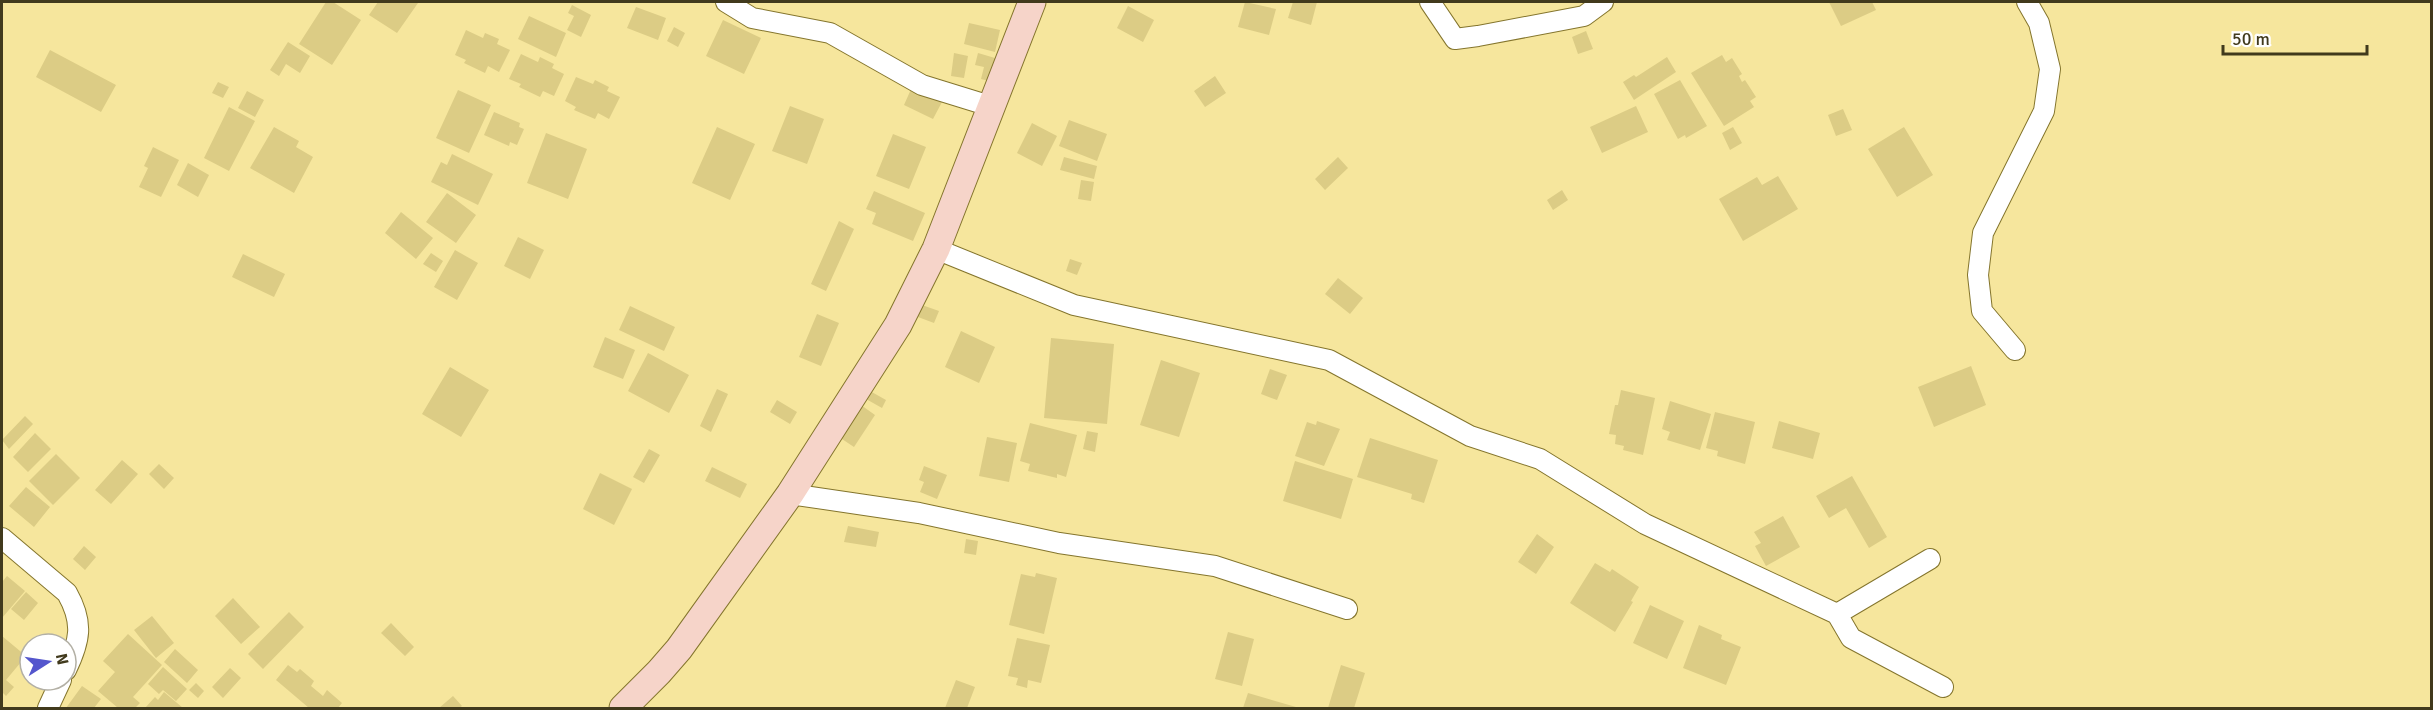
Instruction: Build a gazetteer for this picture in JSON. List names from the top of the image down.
{
  "scale_bar": "50 m",
  "north": "right"
}
